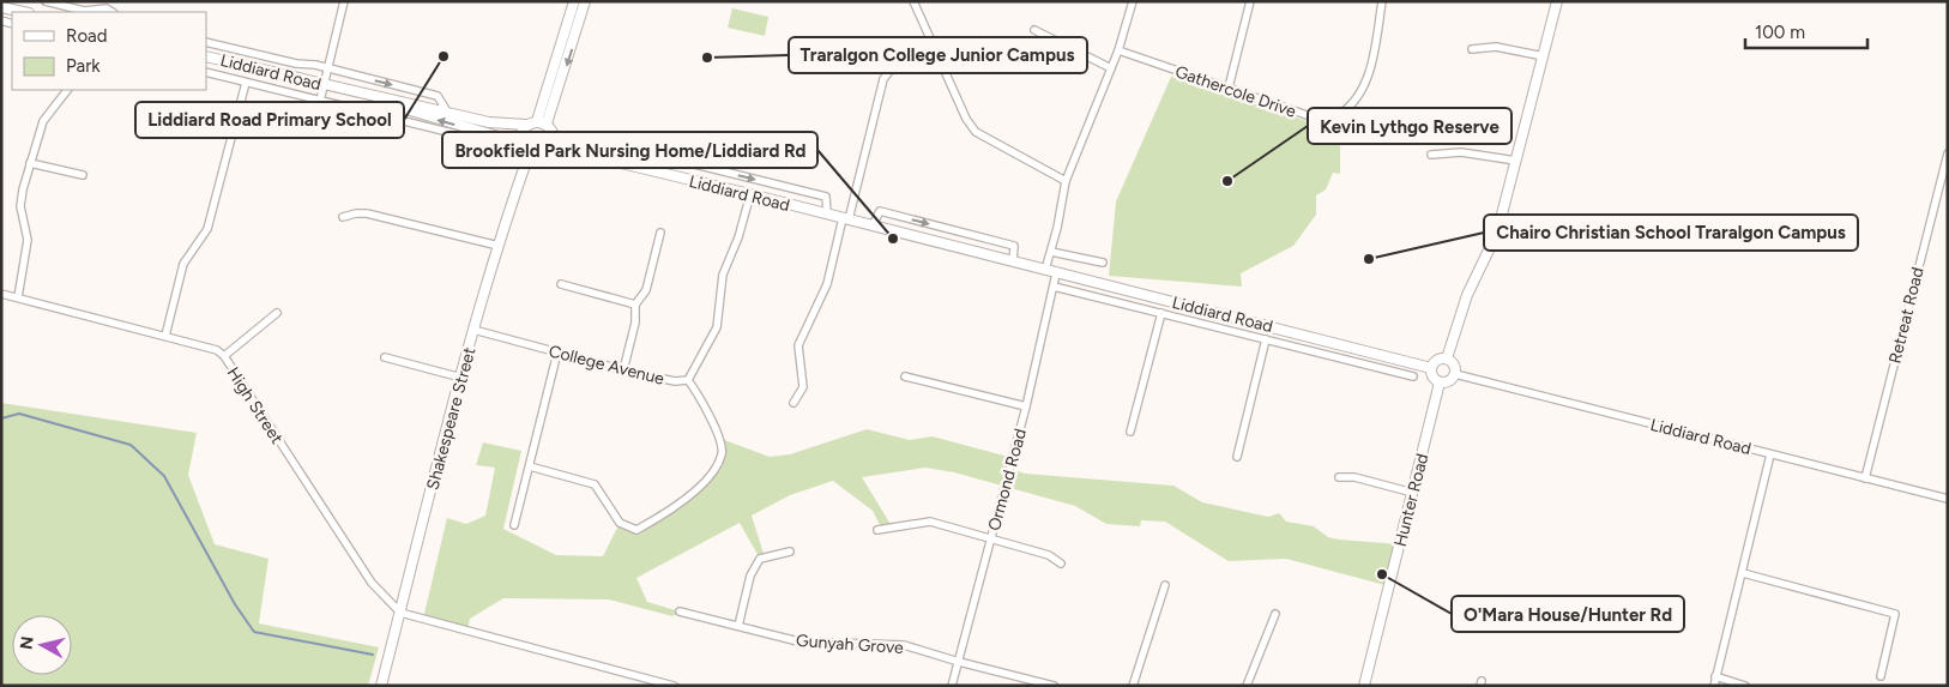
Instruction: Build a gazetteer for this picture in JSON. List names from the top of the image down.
{
  "streets": {
    "street": [
      "Liddiard Road",
      "Gathercole Drive",
      "Retreat Road",
      "College Avenue",
      "High Street",
      "Shakespeare Street",
      "Ormond Road",
      "Hunter Road",
      "Gunyah Grove"
    ]
  },
  "crossings": [
    ["Liddiard Road", "Retreat Road"],
    ["Liddiard Road", "College Avenue"],
    ["Liddiard Road", "Shakespeare Street"],
    ["Liddiard Road", "Ormond Road"],
    ["Liddiard Road", "Hunter Road"],
    ["College Avenue", "Shakespeare Street"],
    ["High Street", "Shakespeare Street"],
    ["Ormond Road", "Gunyah Grove"]
  ],
  "places": [
    "Liddiard Road Primary School",
    "Traralgon College Junior Campus",
    "Kevin Lythgo Reserve",
    "Brookfield Park Nursing Home/Liddiard Rd",
    "Chairo Christian School Traralgon Campus",
    "O'Mara House/Hunter Rd"
  ],
  "legend": ["Road", "Park"],
  "scale_bar": "100 m",
  "north": "left"
}
